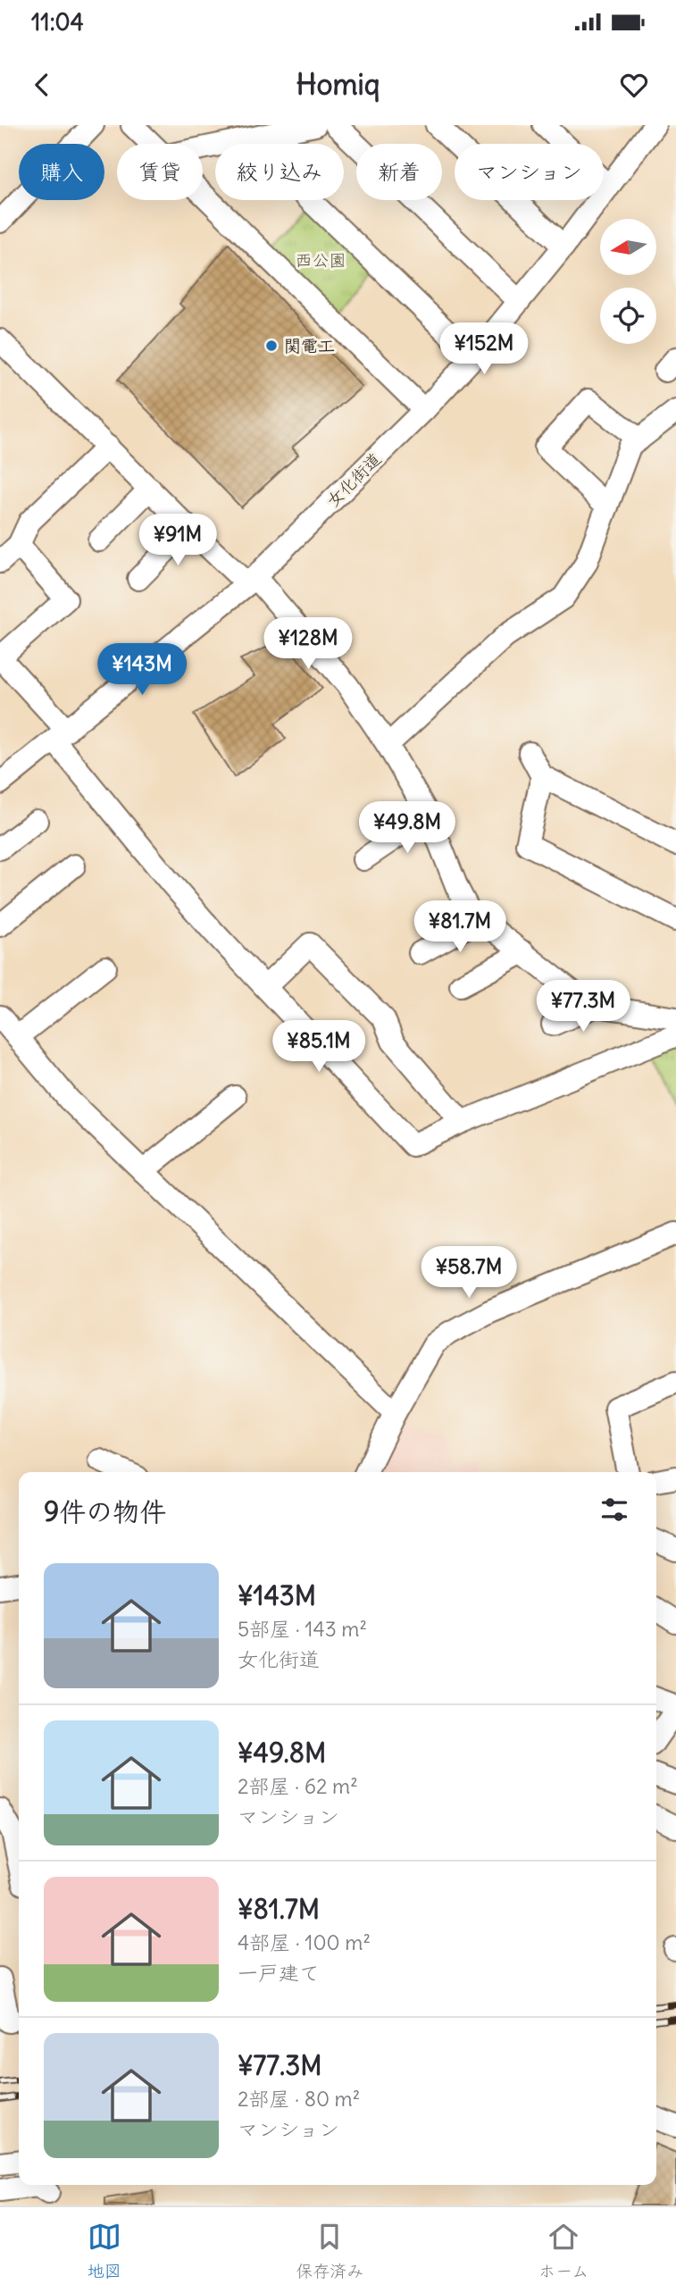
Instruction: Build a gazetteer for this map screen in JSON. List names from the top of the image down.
{
  "streets": {
    "street": ["女化街道"]
  },
  "parks": ["西公園"],
  "places": ["関電工"],
  "north": "left",
  "page": {
    "status": "11:04",
    "header": "Homiq",
    "chip": [
      "購入",
      "賃貸",
      "絞り込み",
      "新着",
      "マンション"
    ],
    "price": [
      "¥152M",
      "¥91M",
      "¥128M",
      "¥143M",
      "¥49.8M",
      "¥81.7M",
      "¥77.3M",
      "¥85.1M",
      "¥58.7M"
    ],
    "heading": "9件の物件",
    "list": [
      {
        "name": "¥143M",
        "note": "5部屋 · 143 m² · 女化街道"
      },
      {
        "name": "¥49.8M",
        "note": "2部屋 · 62 m² · マンション"
      },
      {
        "name": "¥81.7M",
        "note": "4部屋 · 100 m² · 一戸建て"
      },
      {
        "name": "¥77.3M",
        "note": "2部屋 · 80 m² · マンション"
      }
    ],
    "tabs": ["地図", "保存済み", "ホーム"]
  }
}
